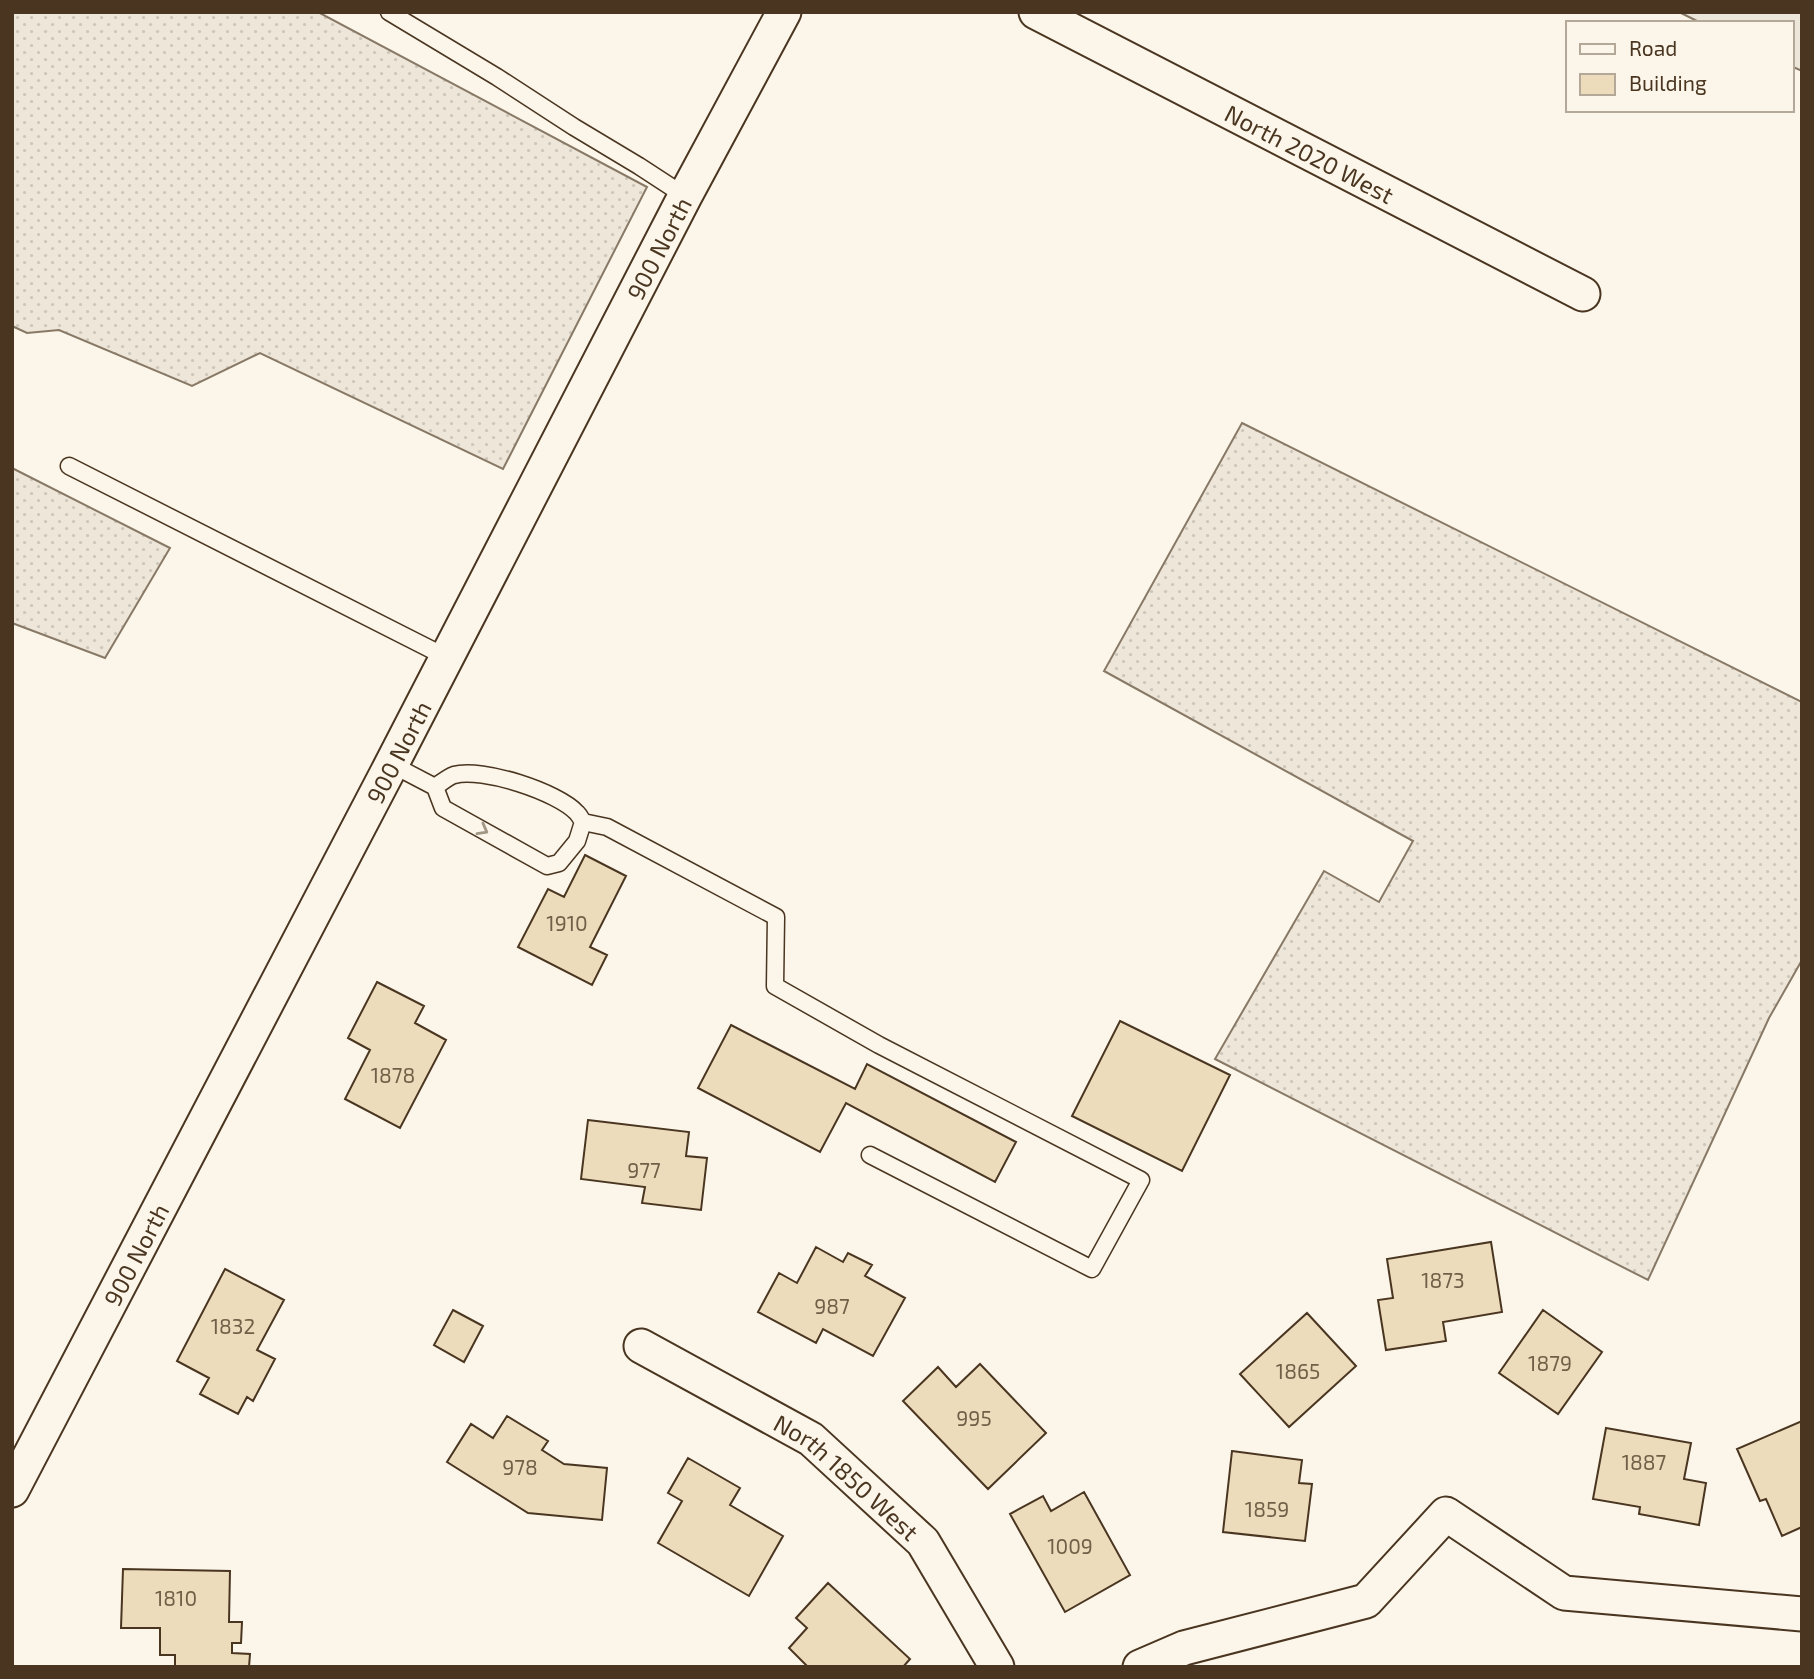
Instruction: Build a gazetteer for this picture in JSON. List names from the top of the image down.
{
  "streets": {
    "street": ["North 2020 West", "900 North", "North 1850 West"]
  },
  "house_numbers": [
    "1910",
    "1878",
    "977",
    "1873",
    "987",
    "1832",
    "1879",
    "1865",
    "995",
    "1887",
    "978",
    "1859",
    "1009",
    "1810"
  ],
  "legend": ["Road", "Building"]
}
